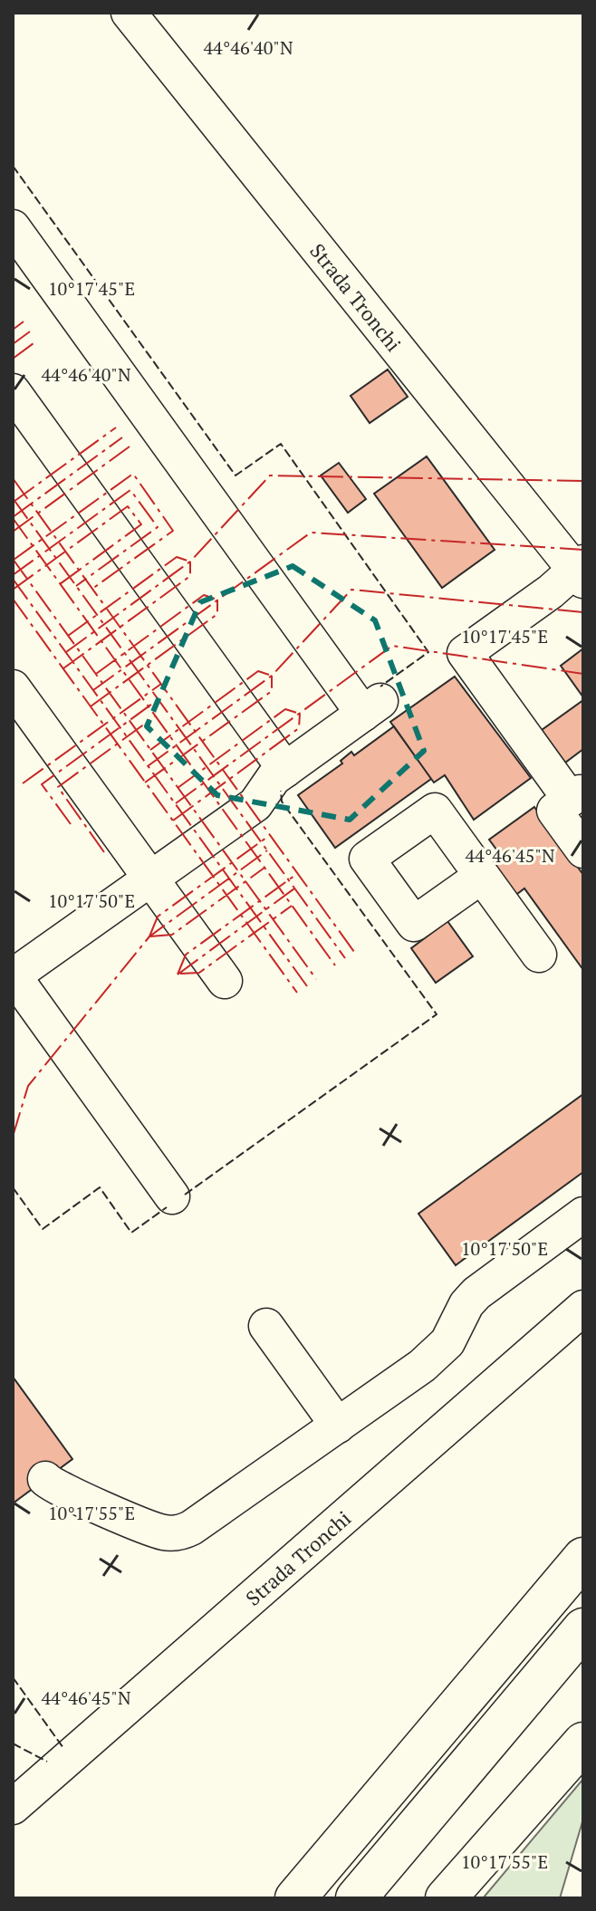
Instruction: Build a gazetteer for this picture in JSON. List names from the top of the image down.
{
  "streets": {
    "street": ["Strada Tronchi"]
  },
  "coordinates": [
    "44°46'40\"N",
    "10°17'45\"E",
    "44°46'45\"N",
    "10°17'50\"E",
    "10°17'55\"E"
  ]
}
